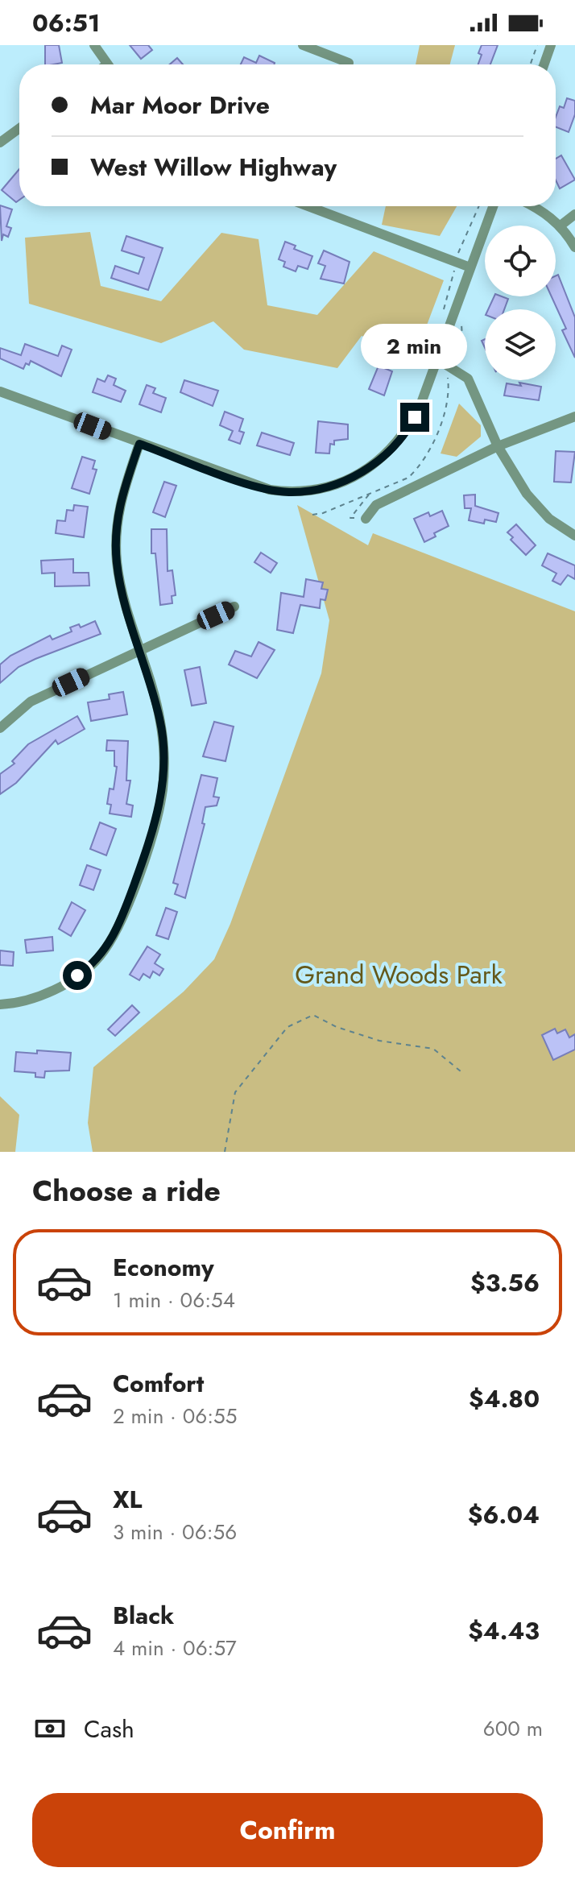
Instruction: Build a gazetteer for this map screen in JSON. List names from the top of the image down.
{
  "parks": ["Grand Woods Park"],
  "page": {
    "status": "06:51",
    "banner": ["Mar Moor Drive", "West Willow Highway"],
    "bubble": "2 min",
    "heading": "Choose a ride",
    "list": [
      {
        "name": "Economy",
        "note": "1 min · 06:54",
        "value": "$3.56"
      },
      {
        "name": "Comfort",
        "note": "2 min · 06:55",
        "value": "$4.80"
      },
      {
        "name": "XL",
        "note": "3 min · 06:56",
        "value": "$6.04"
      },
      {
        "name": "Black",
        "note": "4 min · 06:57",
        "value": "$4.43"
      }
    ],
    "pay": ["Cash", "600 m"],
    "buttons": "Confirm"
  }
}
